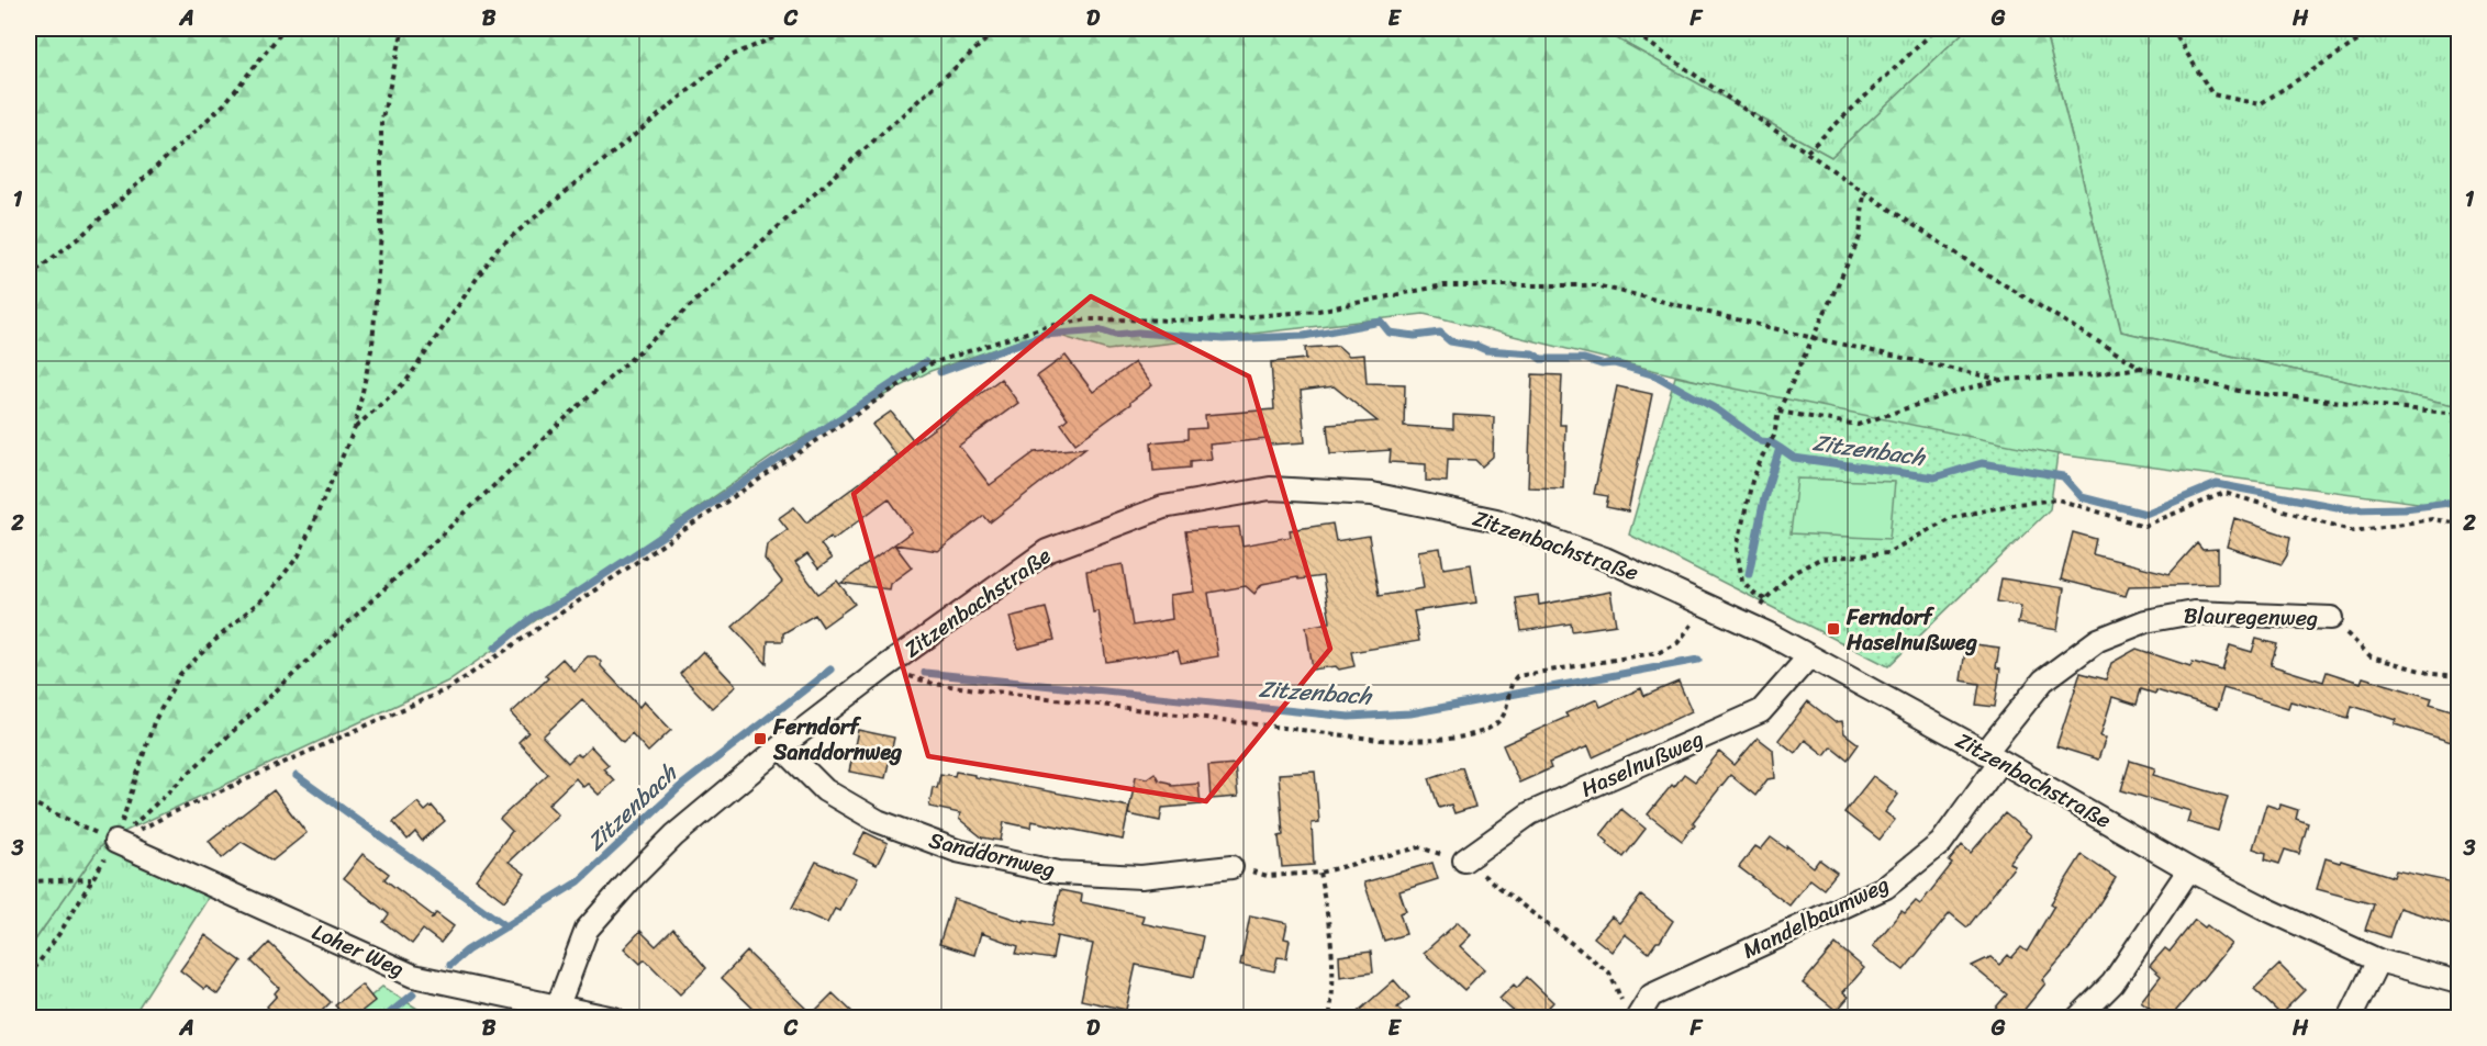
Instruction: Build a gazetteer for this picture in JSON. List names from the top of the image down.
{
  "streets": {
    "street": [
      "Zitzenbachstraße",
      "Blauregenweg",
      "Haselnußweg",
      "Sanddornweg",
      "Mandelbaumweg",
      "Loher Weg"
    ]
  },
  "crossings": [
    ["Zitzenbachstraße", "Blauregenweg"],
    ["Zitzenbachstraße", "Haselnußweg"],
    ["Zitzenbachstraße", "Sanddornweg"],
    ["Zitzenbachstraße", "Mandelbaumweg"],
    ["Zitzenbachstraße", "Loher Weg"],
    ["Blauregenweg", "Mandelbaumweg"]
  ],
  "water": ["Zitzenbach"],
  "places": {
    "transit": ["Ferndorf Haselnußweg", "Ferndorf Sanddornweg"]
  },
  "grid": {
    "columns": [
      "A",
      "B",
      "C",
      "D",
      "E",
      "F",
      "G",
      "H"
    ],
    "rows": ["1", "2", "3"]
  }
}
